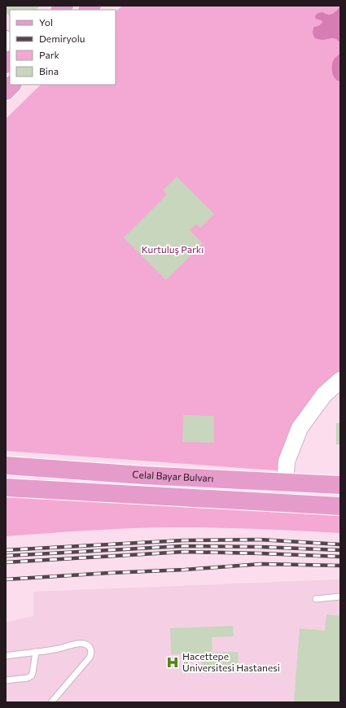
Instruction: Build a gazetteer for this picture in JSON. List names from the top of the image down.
{
  "streets": {
    "main road": ["Celal Bayar Bulvarı"]
  },
  "parks": ["Kurtuluş Parkı"],
  "places": {
    "hospital": ["Hacettepe Üniversitesi Hastanesi"]
  },
  "legend": [
    "Yol",
    "Demiryolu",
    "Park",
    "Bina"
  ]
}
